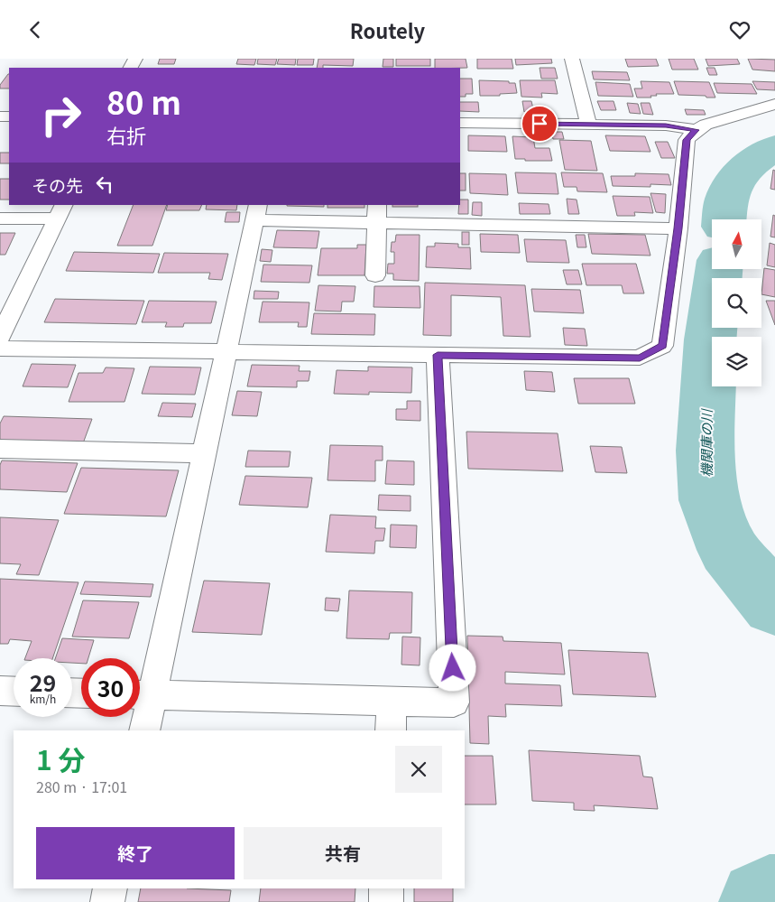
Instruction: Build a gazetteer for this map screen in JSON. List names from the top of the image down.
{
  "water": ["機関庫の川"],
  "north": "top",
  "page": {
    "header": "Routely",
    "turn": ["80 m", "右折"],
    "then": "その先",
    "speed": "29 km/h",
    "limit": "30",
    "heading": ["1 分", "280 m · 17:01"],
    "buttons": ["終了", "共有"]
  }
}
